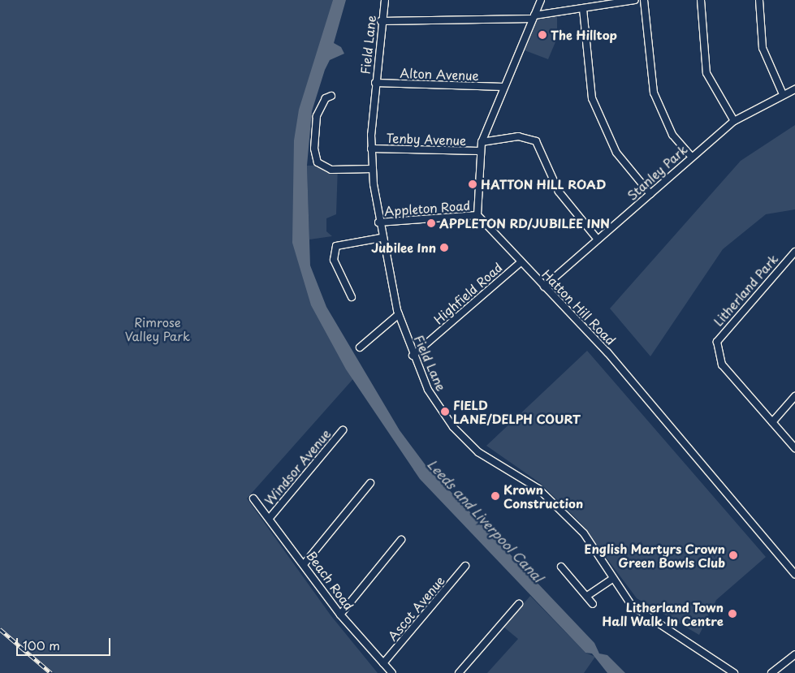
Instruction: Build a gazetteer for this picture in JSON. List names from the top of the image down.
{
  "streets": {
    "street": [
      "Field Lane",
      "Alton Avenue",
      "Tenby Avenue",
      "Stanley Park",
      "Appleton Road",
      "Litherland Park",
      "Highfield Road",
      "Hatton Hill Road",
      "Windsor Avenue",
      "Beach Road",
      "Ascot Avenue"
    ]
  },
  "crossings": [
    ["Field Lane", "Alton Avenue"],
    ["Field Lane", "Tenby Avenue"],
    ["Field Lane", "Appleton Road"],
    ["Field Lane", "Highfield Road"],
    ["Stanley Park", "Hatton Hill Road"],
    ["Appleton Road", "Hatton Hill Road"],
    ["Highfield Road", "Hatton Hill Road"],
    ["Windsor Avenue", "Beach Road"],
    ["Beach Road", "Ascot Avenue"]
  ],
  "water": ["Leeds and Liverpool Canal"],
  "parks": ["Rimrose Valley Park"],
  "places": [
    "The Hilltop",
    "HATTON HILL ROAD",
    "APPLETON RD/JUBILEE INN",
    "Jubilee Inn",
    "FIELD LANE/DELPH COURT",
    "Krown Construction",
    "English Martyrs Crown Green Bowls Club",
    "Litherland Town Hall Walk In Centre"
  ],
  "scale_bar": "100 m"
}
